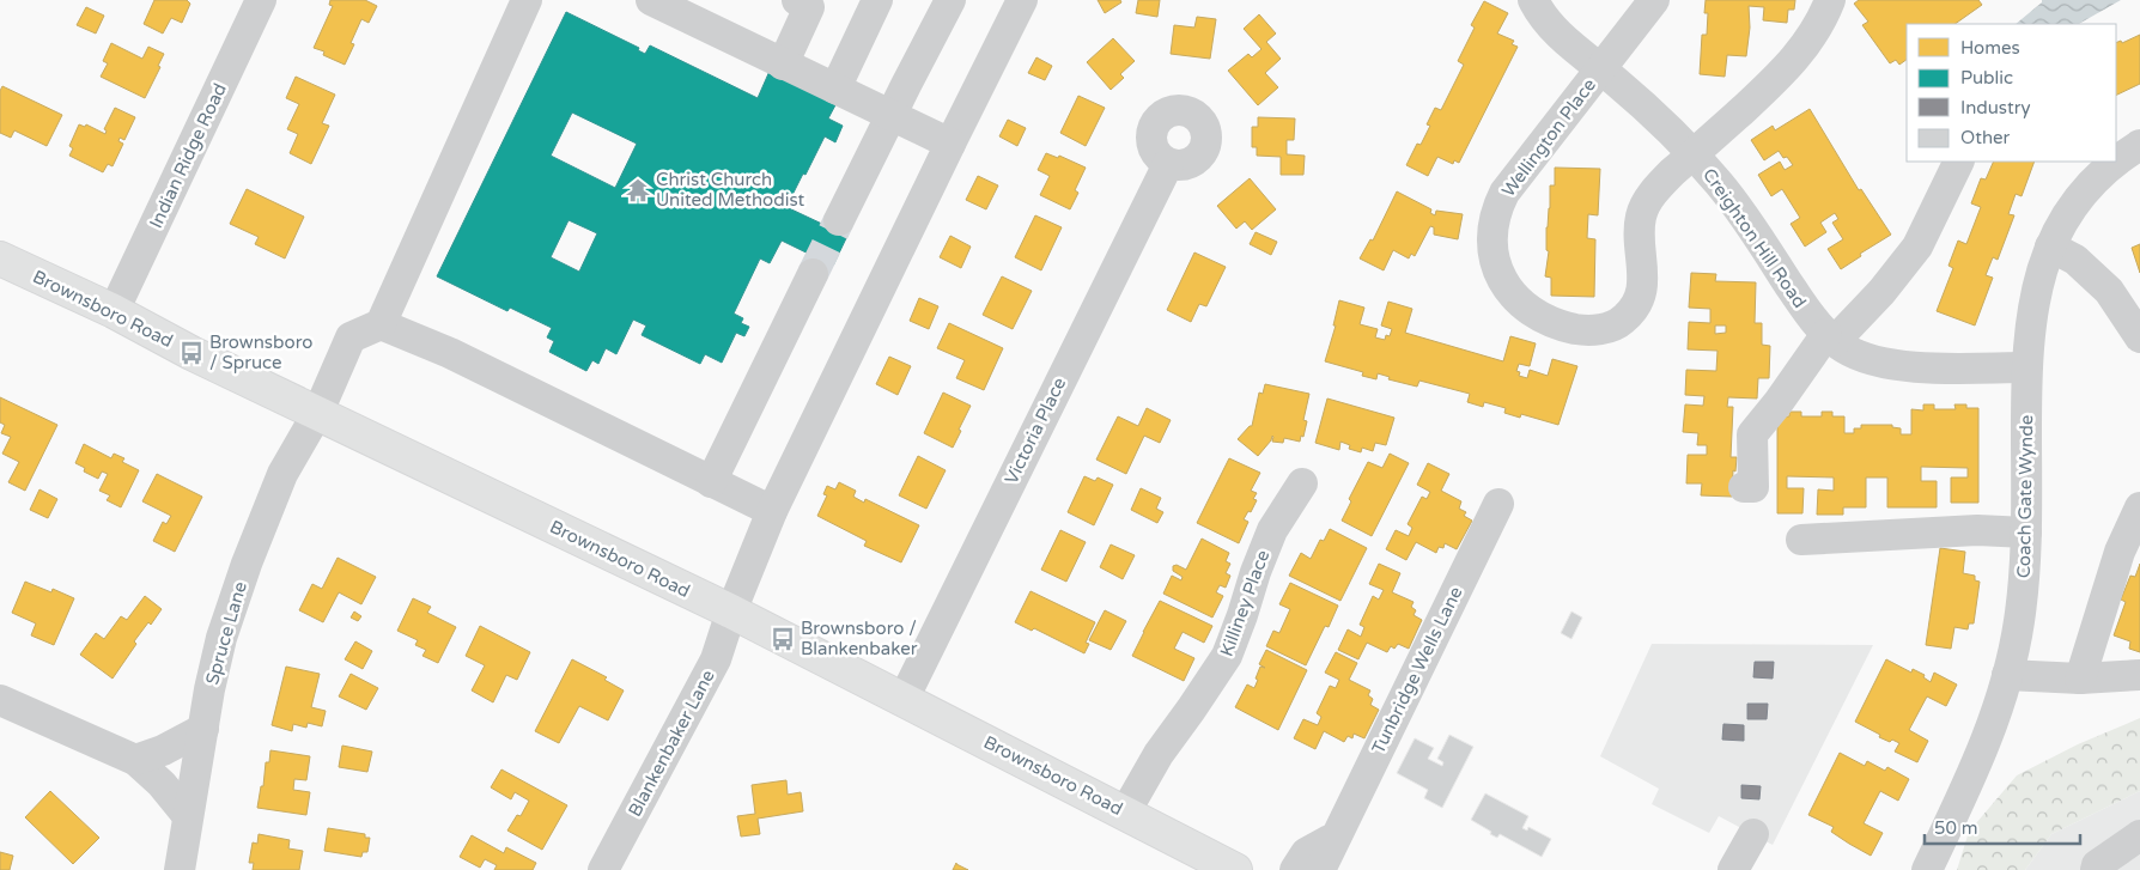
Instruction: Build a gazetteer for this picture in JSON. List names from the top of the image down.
{
  "streets": {
    "main road": ["Brownsboro Road"],
    "street": [
      "Wellington Place",
      "Indian Ridge Road",
      "Creighton Hill Road",
      "Victoria Place",
      "Coach Gate Wynde",
      "Killiney Place",
      "Spruce Lane",
      "Tunbridge Wells Lane",
      "Blankenbaker Lane"
    ]
  },
  "crossings": [
    ["Wellington Place", "Creighton Hill Road"],
    ["Indian Ridge Road", "Brownsboro Road"],
    ["Creighton Hill Road", "Coach Gate Wynde"],
    ["Brownsboro Road", "Victoria Place"],
    ["Brownsboro Road", "Killiney Place"],
    ["Brownsboro Road", "Spruce Lane"],
    ["Brownsboro Road", "Blankenbaker Lane"]
  ],
  "places": {
    "temple": ["Christ Church United Methodist"],
    "bus stop": ["Brownsboro / Spruce", "Brownsboro / Blankenbaker"]
  },
  "legend": [
    "Homes",
    "Public",
    "Industry",
    "Other"
  ],
  "scale_bar": "50 m"
}
